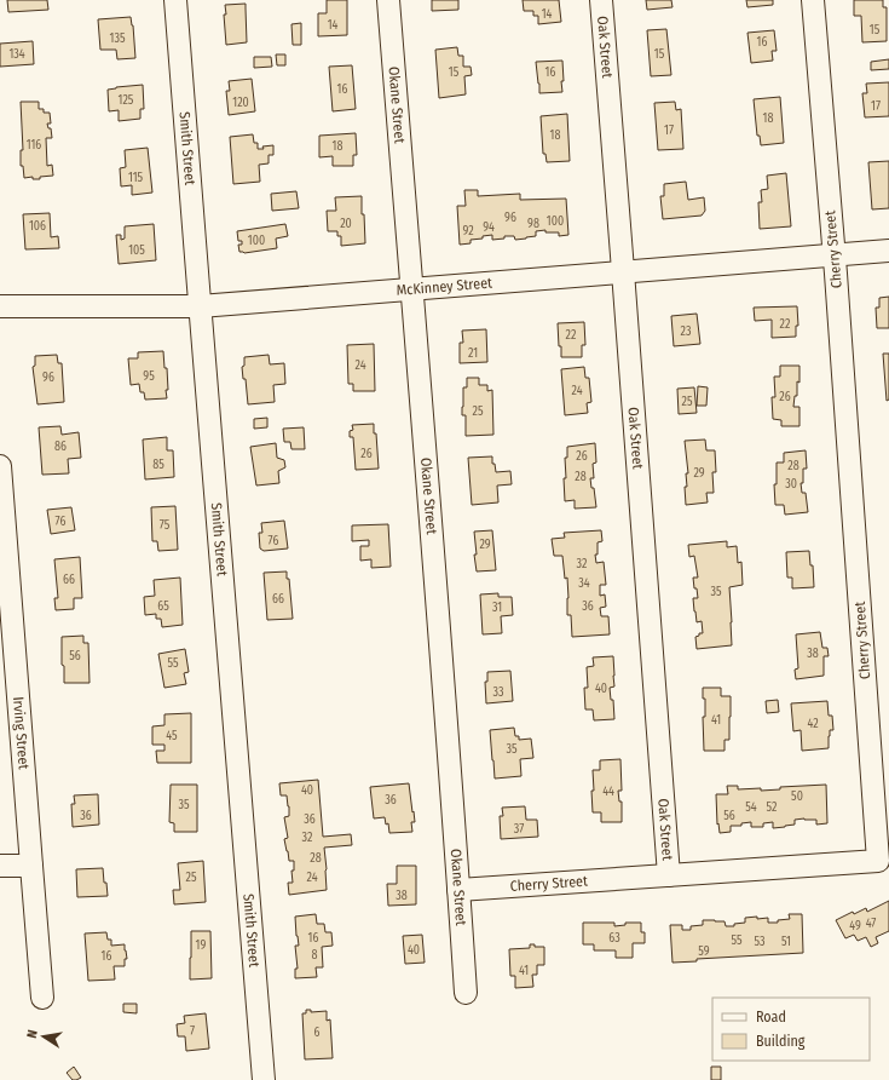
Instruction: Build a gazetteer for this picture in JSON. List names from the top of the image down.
{
  "streets": {
    "street": [
      "Oak Street",
      "Okane Street",
      "Smith Street",
      "Cherry Street",
      "McKinney Street",
      "Irving Street"
    ]
  },
  "crossings": [
    ["Oak Street", "Cherry Street"],
    ["Oak Street", "McKinney Street"],
    ["Okane Street", "Cherry Street"],
    ["Okane Street", "McKinney Street"],
    ["Smith Street", "McKinney Street"],
    ["Cherry Street", "McKinney Street"]
  ],
  "house_numbers": [
    "14",
    "14",
    "15",
    "135",
    "16",
    "134",
    "15",
    "15",
    "16",
    "16",
    "125",
    "120",
    "17",
    "18",
    "17",
    "18",
    "116",
    "18",
    "115",
    "96",
    "100",
    "20",
    "98",
    "106",
    "94",
    "92",
    "100",
    "105",
    "22",
    "23",
    "22",
    "21",
    "24",
    "95",
    "96",
    "24",
    "26",
    "25",
    "25",
    "86",
    "26",
    "26",
    "85",
    "28",
    "29",
    "28",
    "30",
    "76",
    "75",
    "76",
    "29",
    "32",
    "66",
    "34",
    "35",
    "66",
    "65",
    "36",
    "31",
    "38",
    "56",
    "55",
    "40",
    "33",
    "41",
    "42",
    "45",
    "35",
    "40",
    "44",
    "50",
    "36",
    "35",
    "54",
    "52",
    "36",
    "56",
    "36",
    "37",
    "32",
    "28",
    "25",
    "24",
    "38",
    "47",
    "49",
    "16",
    "63",
    "55",
    "53",
    "51",
    "19",
    "40",
    "59",
    "8",
    "16",
    "41",
    "7",
    "6"
  ],
  "legend": ["Road", "Building"],
  "north": "left"
}
